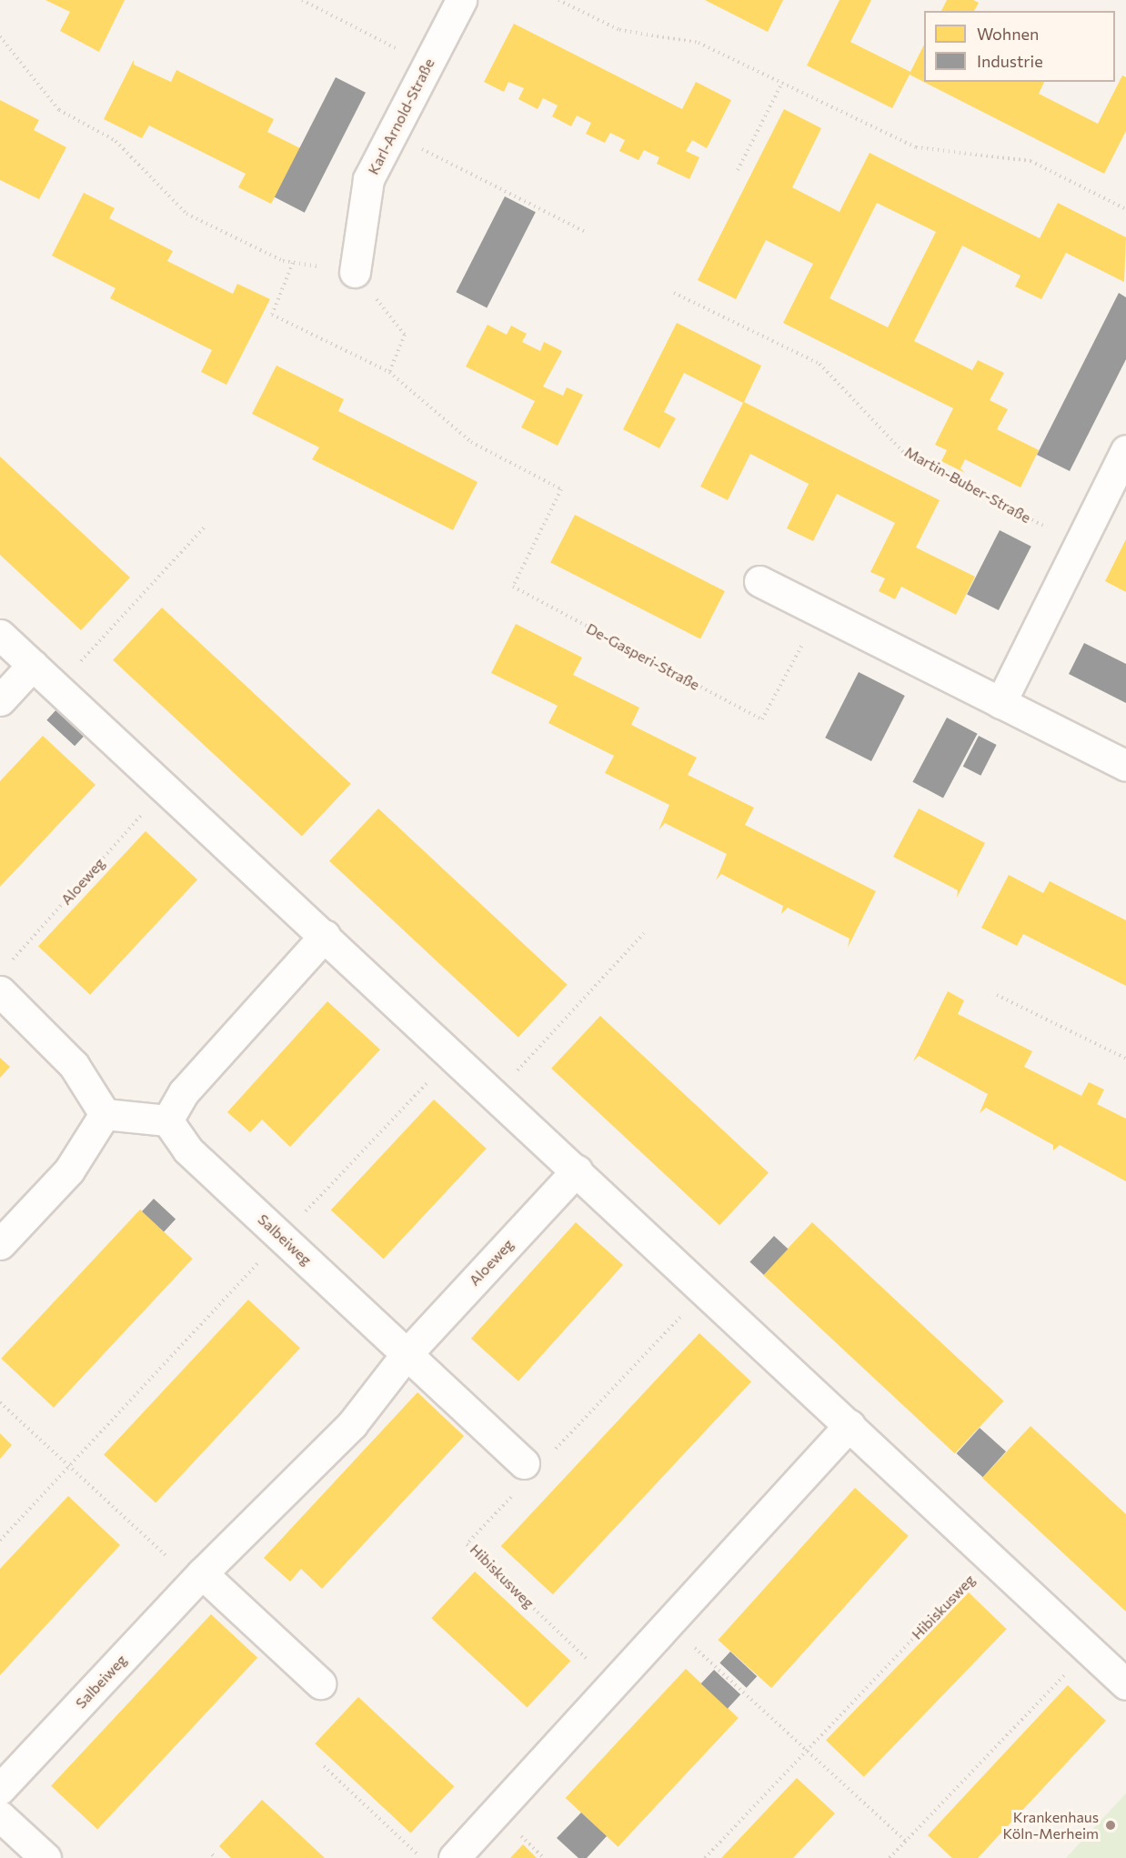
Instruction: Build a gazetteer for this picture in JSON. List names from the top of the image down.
{
  "streets": {
    "street": ["Karl-Arnold-Straße", "Aloeweg", "Salbeiweg"],
    "path": ["Martin-Buber-Straße", "De-Gasperi-Straße", "Hibiskusweg"]
  },
  "crossings": [
    ["Aloeweg", "Salbeiweg"],
    ["Salbeiweg", "Hibiskusweg"]
  ],
  "places": ["Krankenhaus Köln-Merheim"],
  "legend": ["Wohnen", "Industrie"]
}
